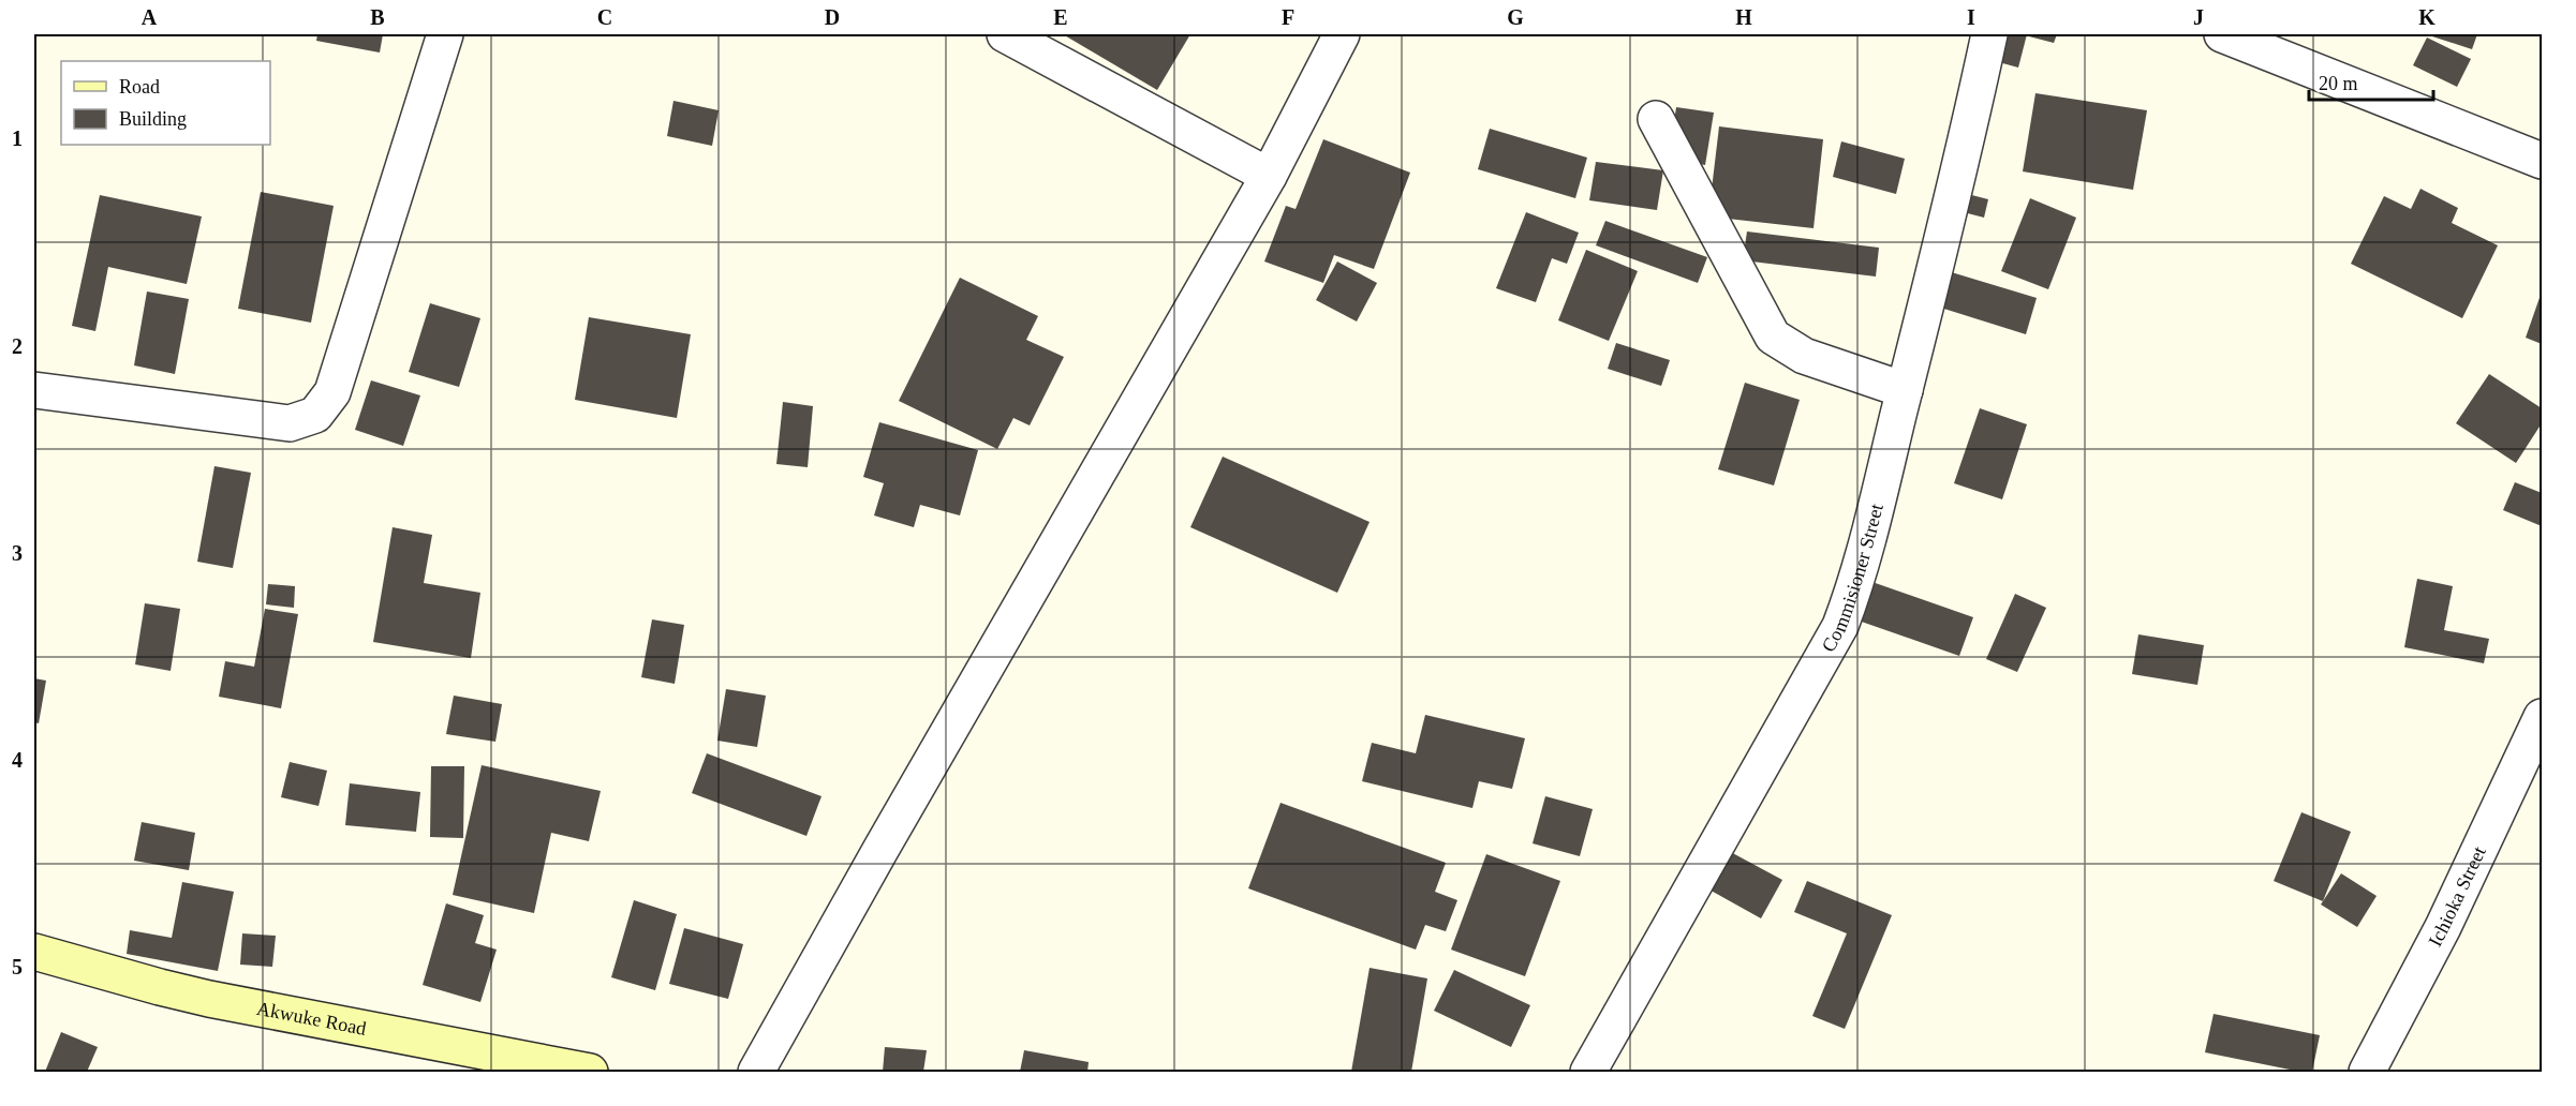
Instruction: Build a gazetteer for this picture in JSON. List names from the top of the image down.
{
  "streets": {
    "main road": ["Akwuke Road"],
    "street": ["Commisioner Street", "Ichioka Street"]
  },
  "legend": ["Road", "Building"],
  "scale_bar": "20 m",
  "grid": {
    "columns": [
      "A",
      "B",
      "C",
      "D",
      "E",
      "F",
      "G",
      "H",
      "I",
      "J",
      "K"
    ],
    "rows": [
      "1",
      "2",
      "3",
      "4",
      "5"
    ]
  }
}
